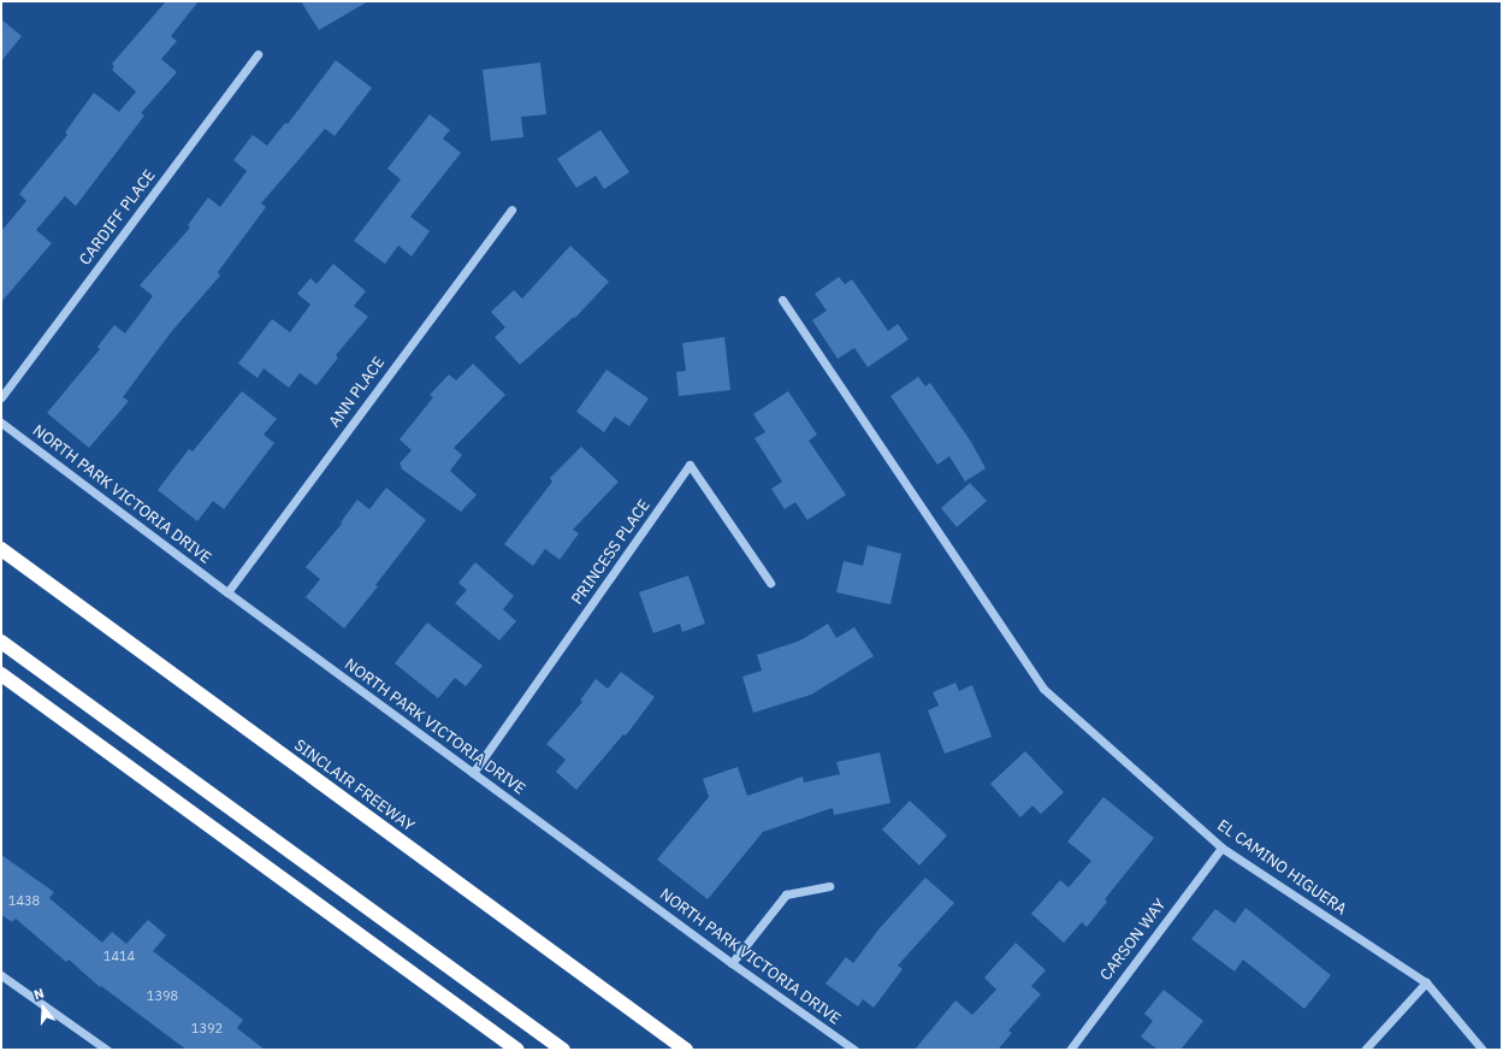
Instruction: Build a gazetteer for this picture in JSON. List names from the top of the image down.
{
  "streets": {
    "highway": ["SINCLAIR FREEWAY"],
    "street": [
      "CARDIFF PLACE",
      "ANN PLACE",
      "NORTH PARK VICTORIA DRIVE",
      "PRINCESS PLACE",
      "EL CAMINO HIGUERA",
      "CARSON WAY"
    ]
  },
  "crossings": [
    ["ANN PLACE", "NORTH PARK VICTORIA DRIVE"],
    ["NORTH PARK VICTORIA DRIVE", "PRINCESS PLACE"],
    ["EL CAMINO HIGUERA", "CARSON WAY"]
  ],
  "house_numbers": [
    "1438",
    "1414",
    "1398",
    "1392"
  ],
  "north": "top"
}
